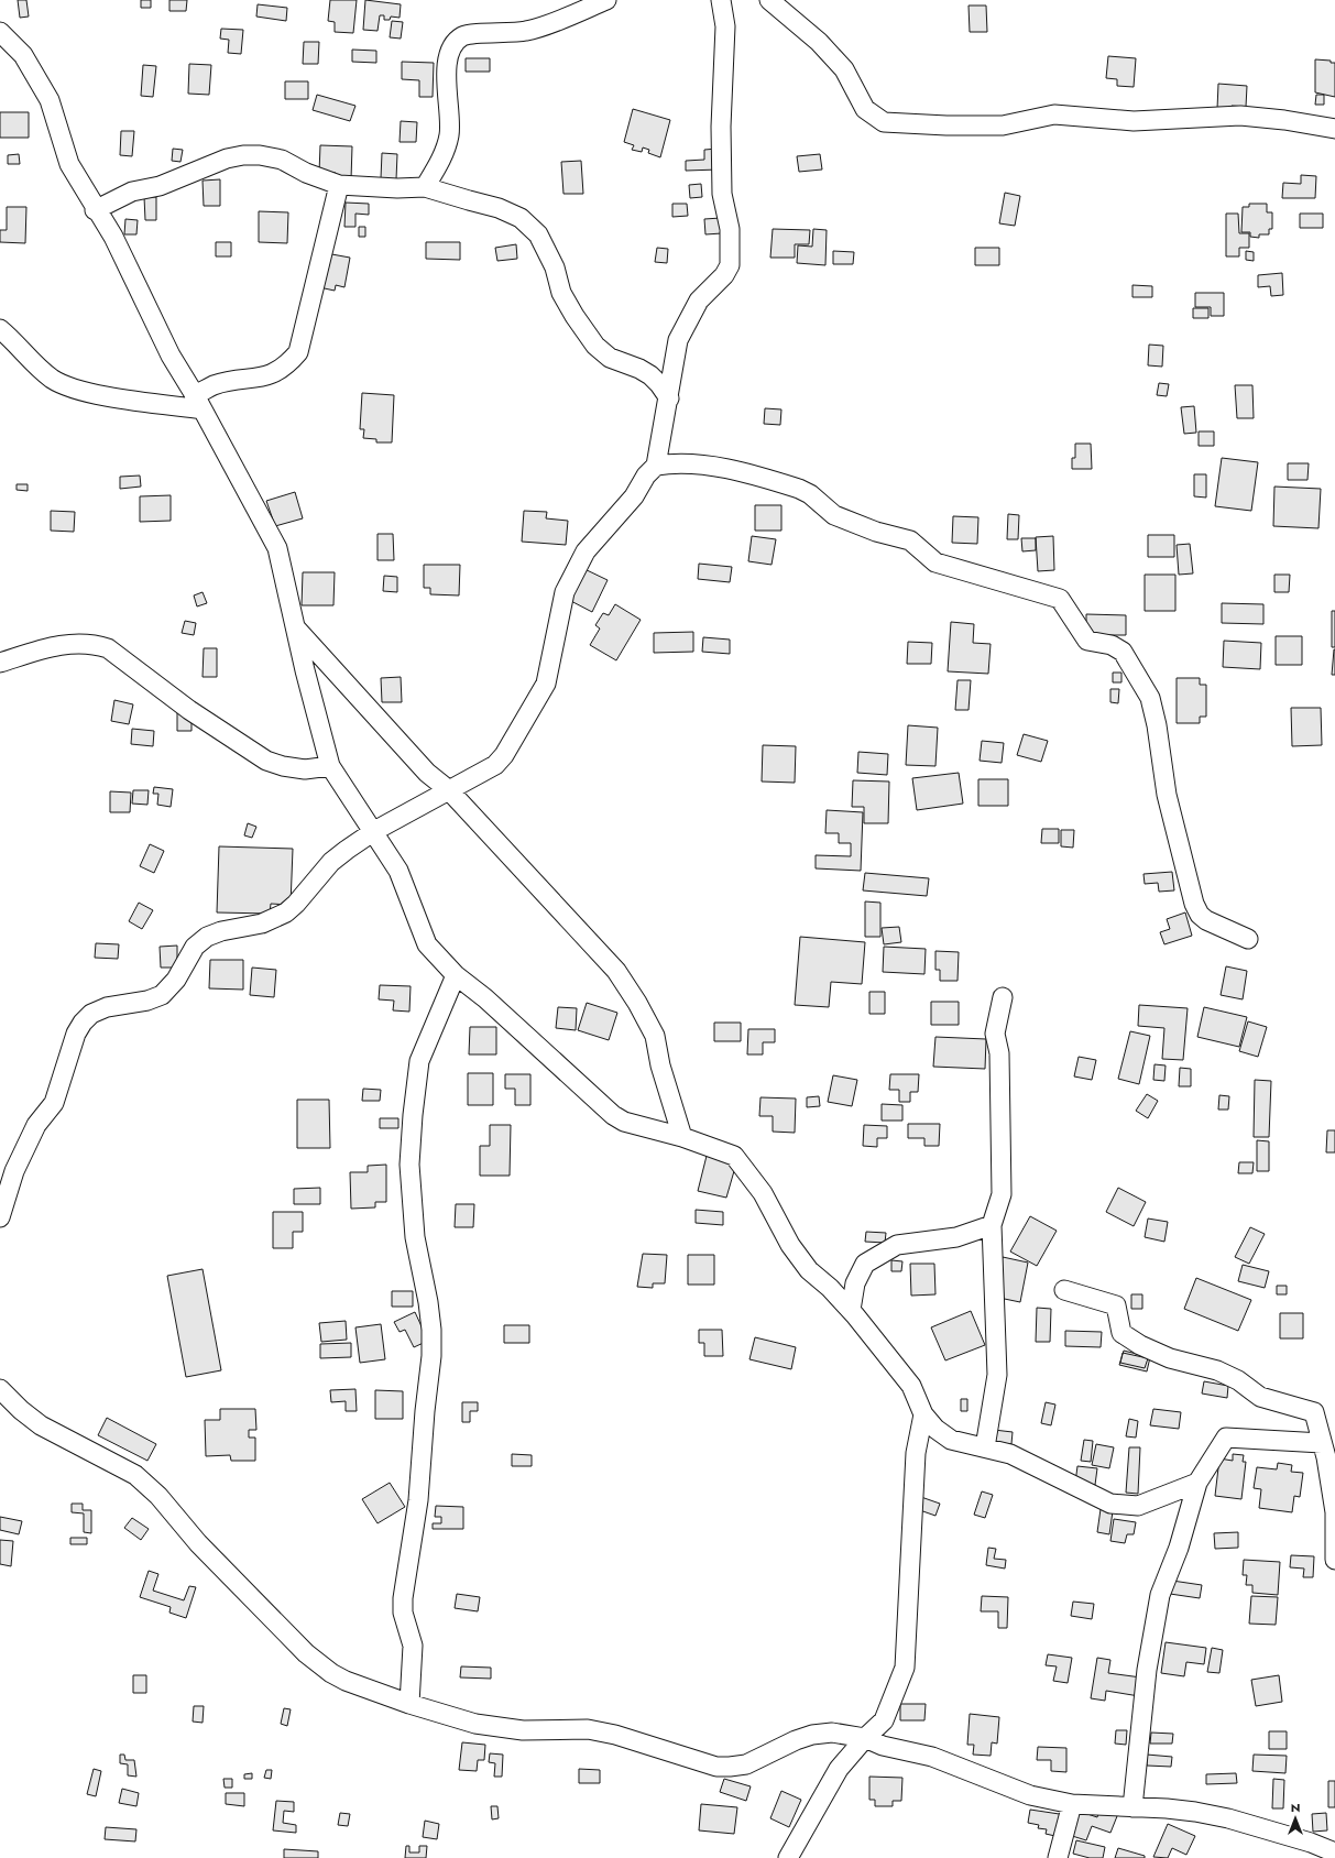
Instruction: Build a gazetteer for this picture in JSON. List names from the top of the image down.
{
  "north": "top"
}
